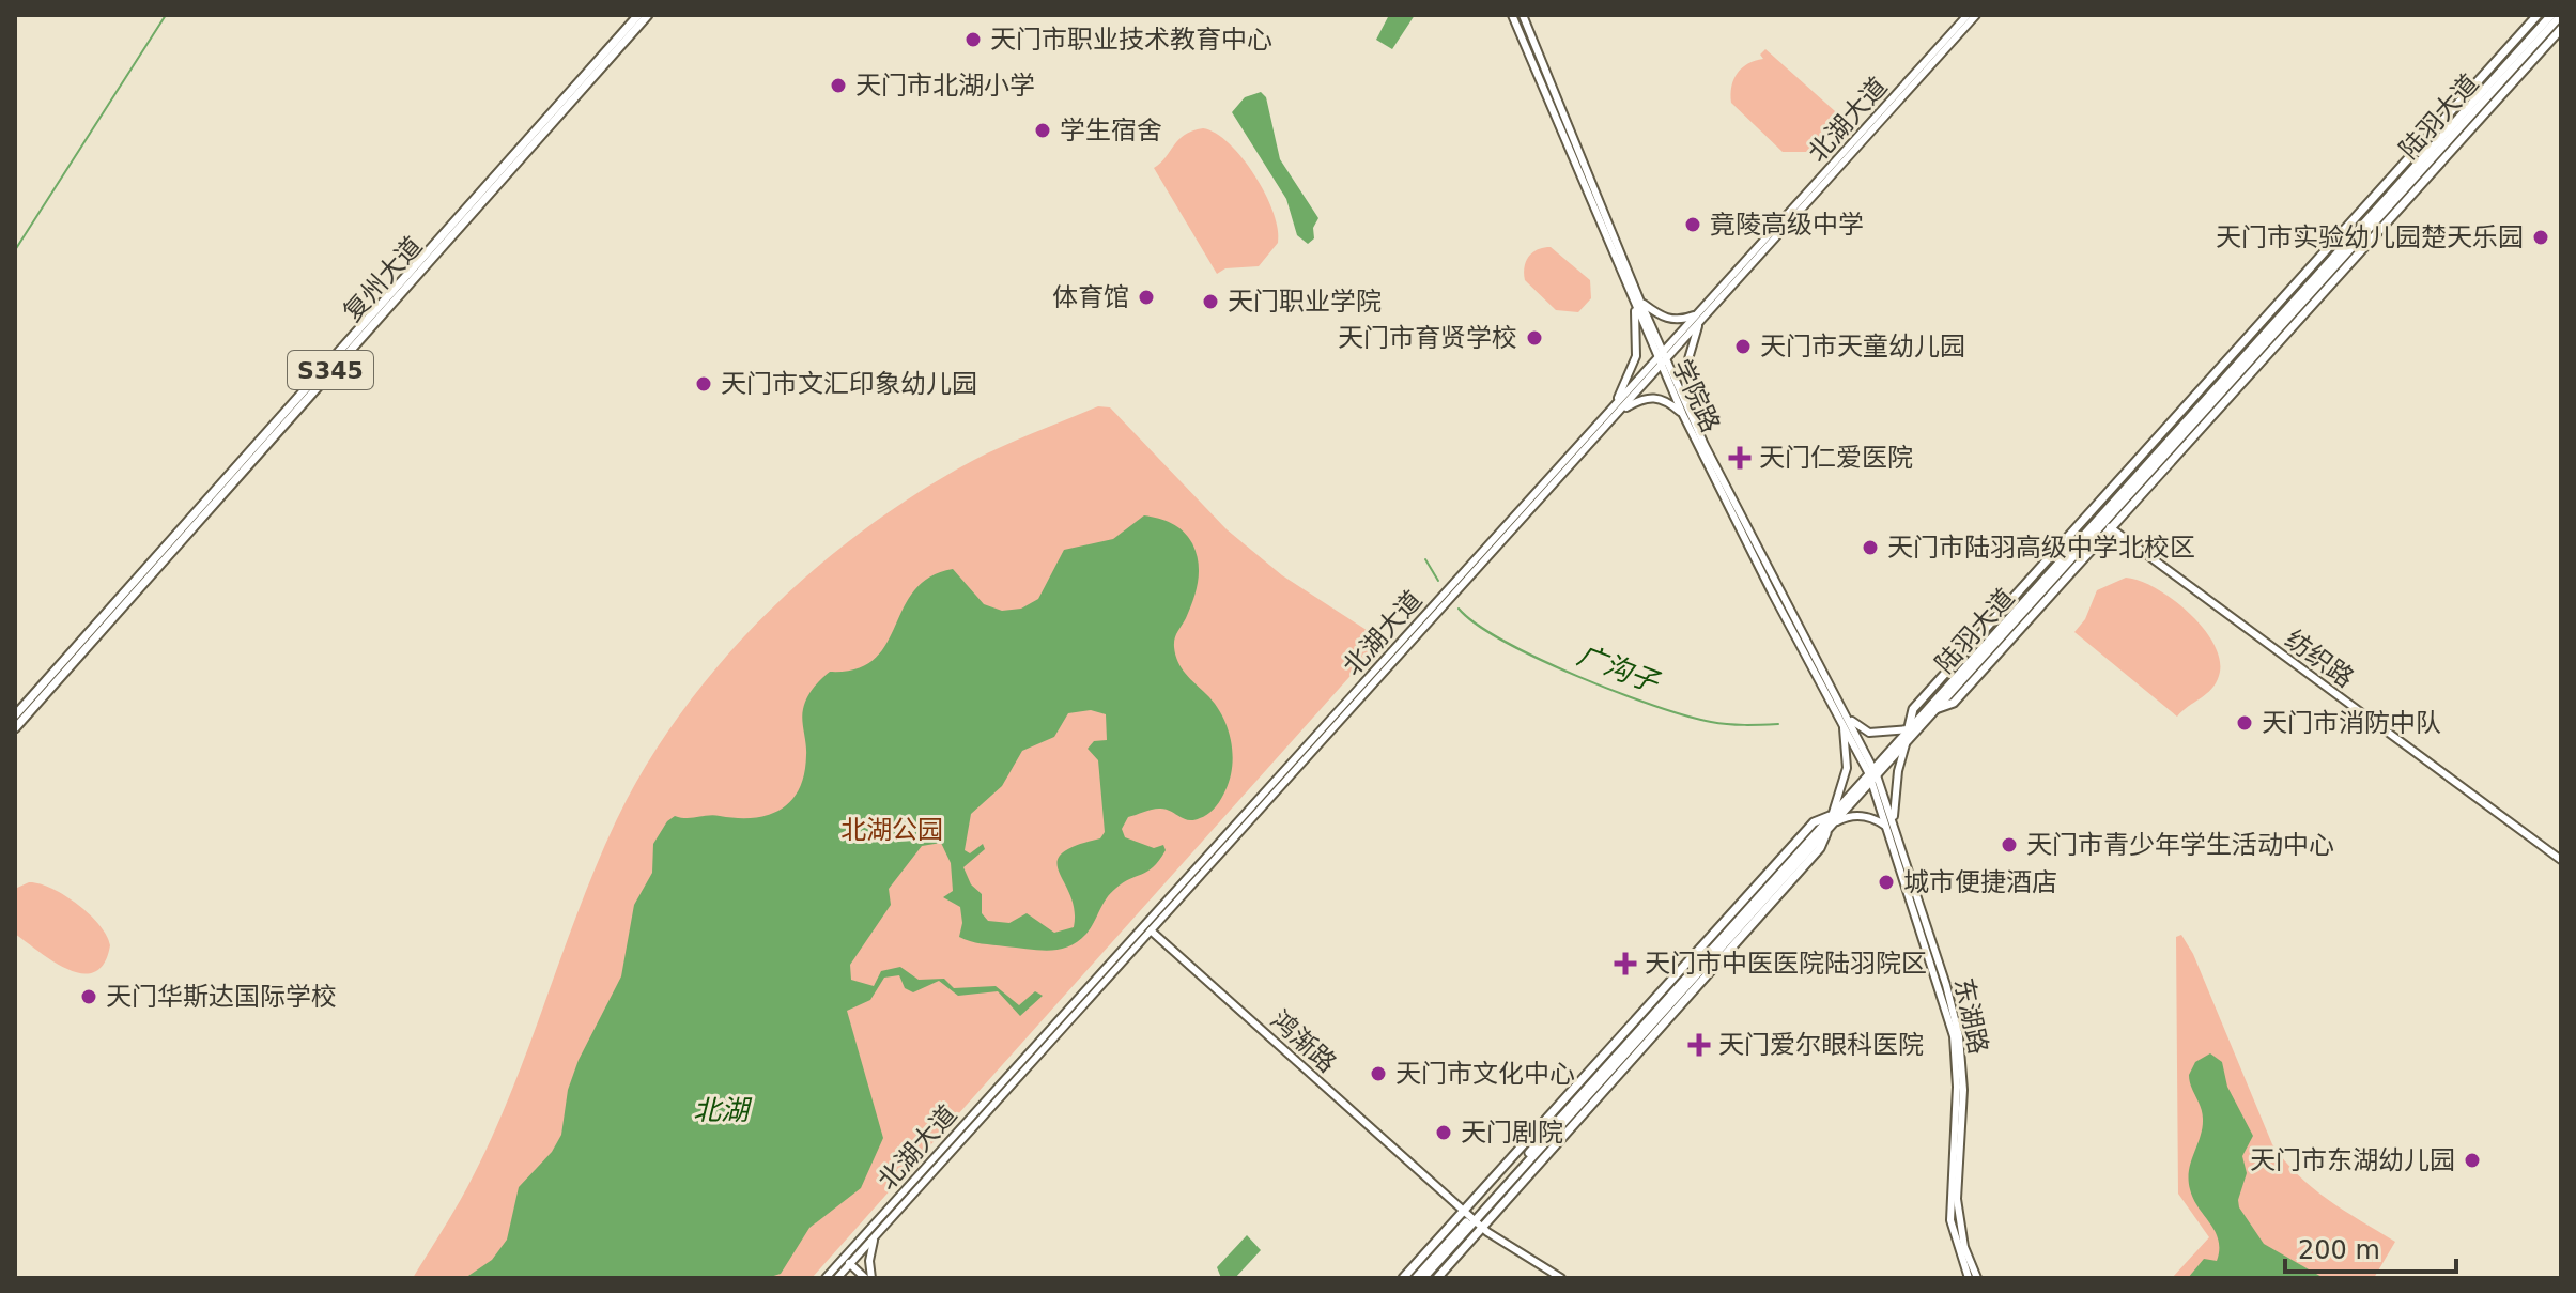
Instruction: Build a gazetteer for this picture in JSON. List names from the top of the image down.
{
  "streets": {
    "main road": [
      "陆羽大道",
      "北湖大道",
      "复州大道",
      "S345",
      "学院路",
      "纺织路",
      "东湖路",
      "鸿渐路"
    ]
  },
  "crossings": [
    ["陆羽大道", "学院路"],
    ["陆羽大道", "纺织路"],
    ["陆羽大道", "东湖路"],
    ["陆羽大道", "鸿渐路"],
    ["北湖大道", "学院路"],
    ["北湖大道", "鸿渐路"],
    ["学院路", "东湖路"]
  ],
  "water": ["广沟子", "北湖"],
  "parks": ["北湖公园"],
  "places": {
    "other": [
      "天门市职业技术教育中心",
      "天门市北湖小学",
      "学生宿舍",
      "竟陵高级中学",
      "天门市实验幼儿园楚天乐园",
      "体育馆",
      "天门职业学院",
      "天门市育贤学校",
      "天门市天童幼儿园",
      "天门市文汇印象幼儿园",
      "天门市陆羽高级中学北校区",
      "天门市消防中队",
      "天门市青少年学生活动中心",
      "城市便捷酒店",
      "天门华斯达国际学校",
      "天门市文化中心",
      "天门剧院",
      "天门市东湖幼儿园"
    ],
    "health": ["天门仁爱医院", "天门市中医医院陆羽院区", "天门爱尔眼科医院"]
  },
  "scale_bar": "200 m"
}
